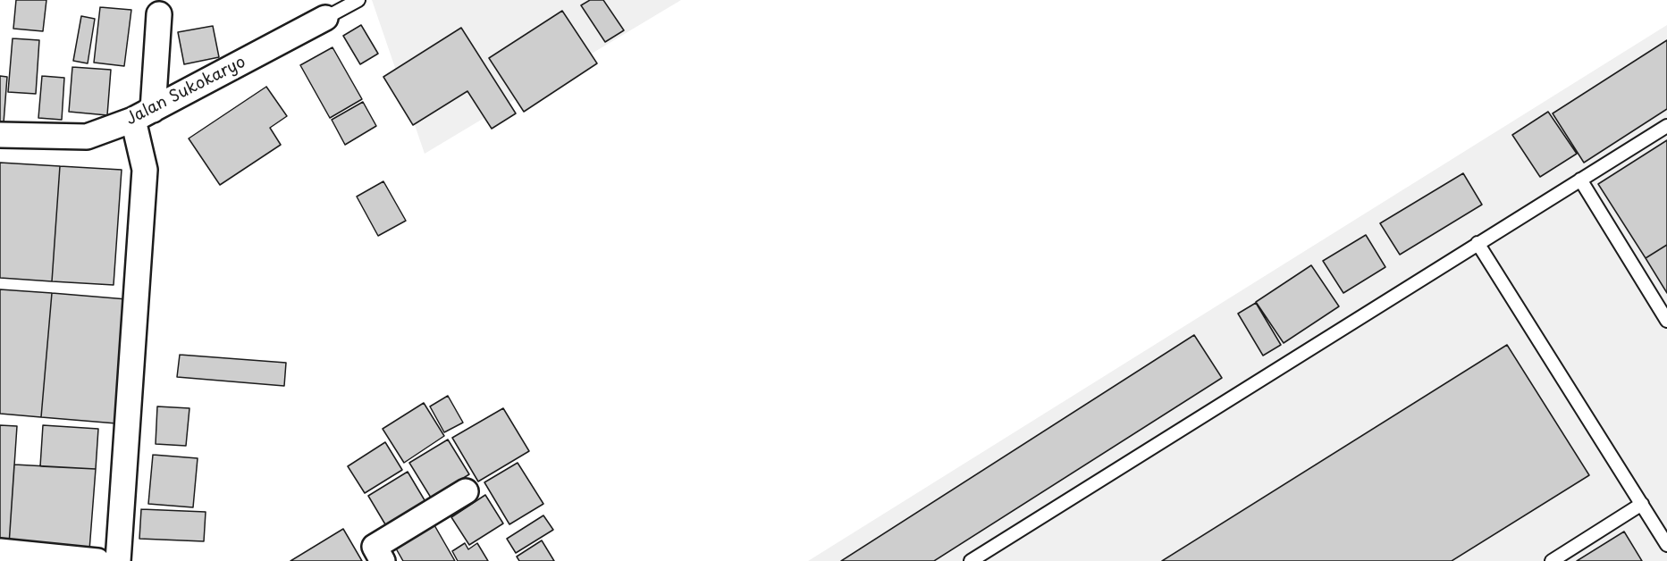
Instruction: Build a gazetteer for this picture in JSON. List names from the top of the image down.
{
  "streets": {
    "street": ["Jalan Sukokaryo"]
  }
}
